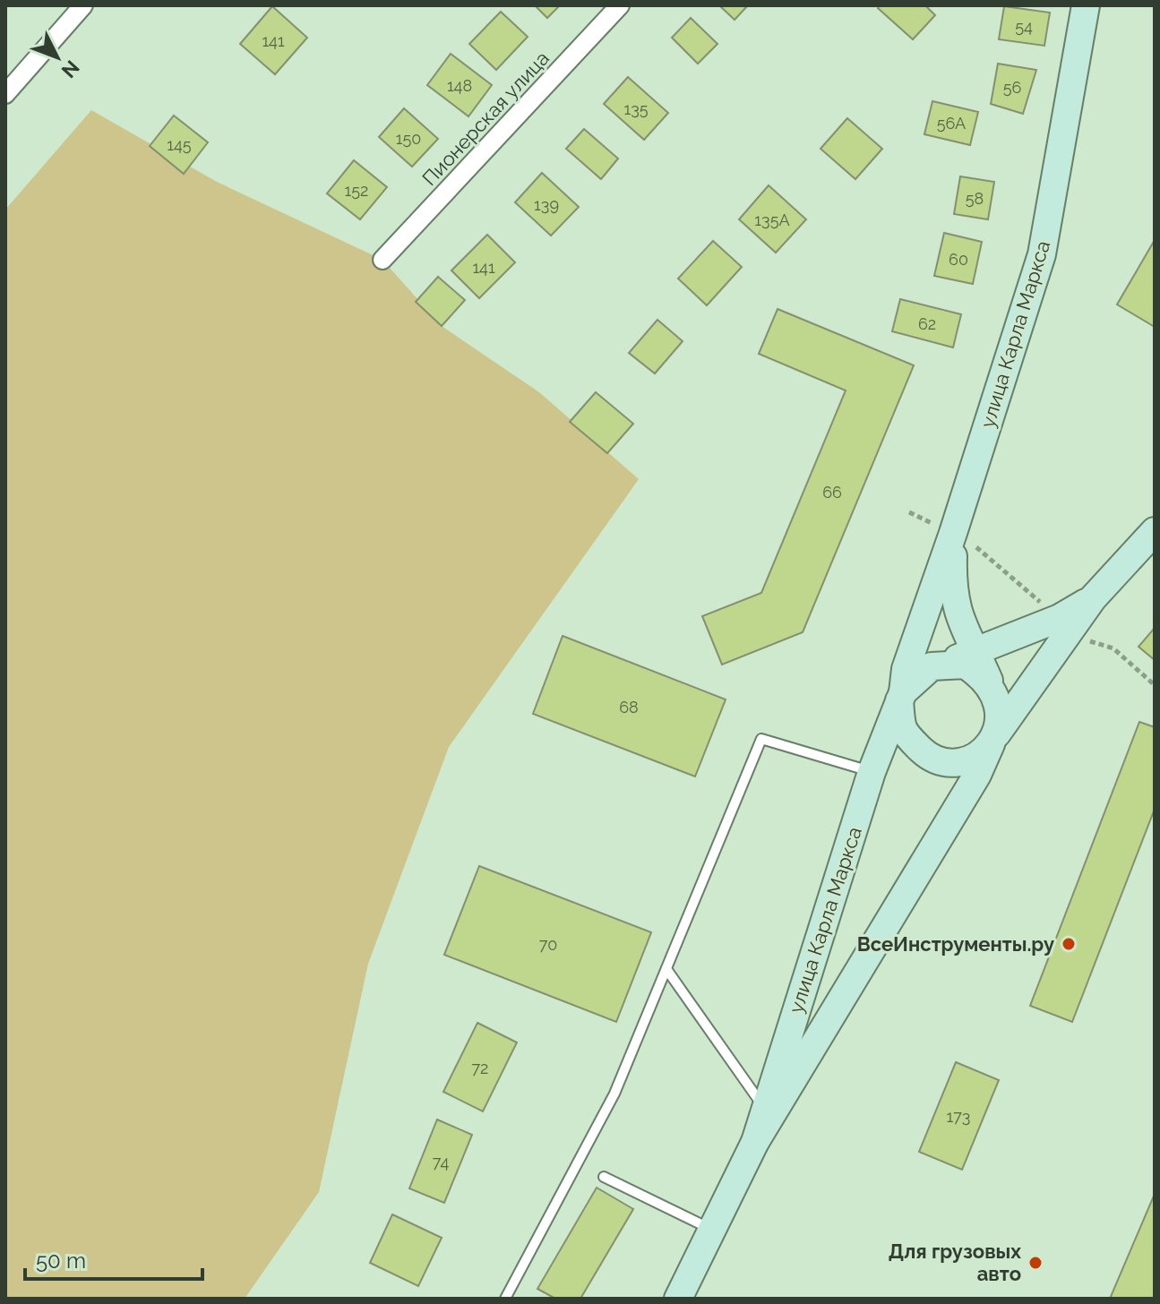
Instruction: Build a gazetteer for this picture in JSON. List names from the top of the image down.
{
  "streets": {
    "main road": ["улица Карла Маркса"],
    "street": ["Пионерская улица"]
  },
  "places": ["ВсеИнструменты.ру", "Для грузовых авто"],
  "house_numbers": [
    "54",
    "141",
    "148",
    "56",
    "135",
    "56А",
    "150",
    "145",
    "152",
    "58",
    "139",
    "135А",
    "60",
    "141",
    "62",
    "66",
    "68",
    "70",
    "72",
    "173",
    "74"
  ],
  "scale_bar": "50 m",
  "north": "bottom right"
}
